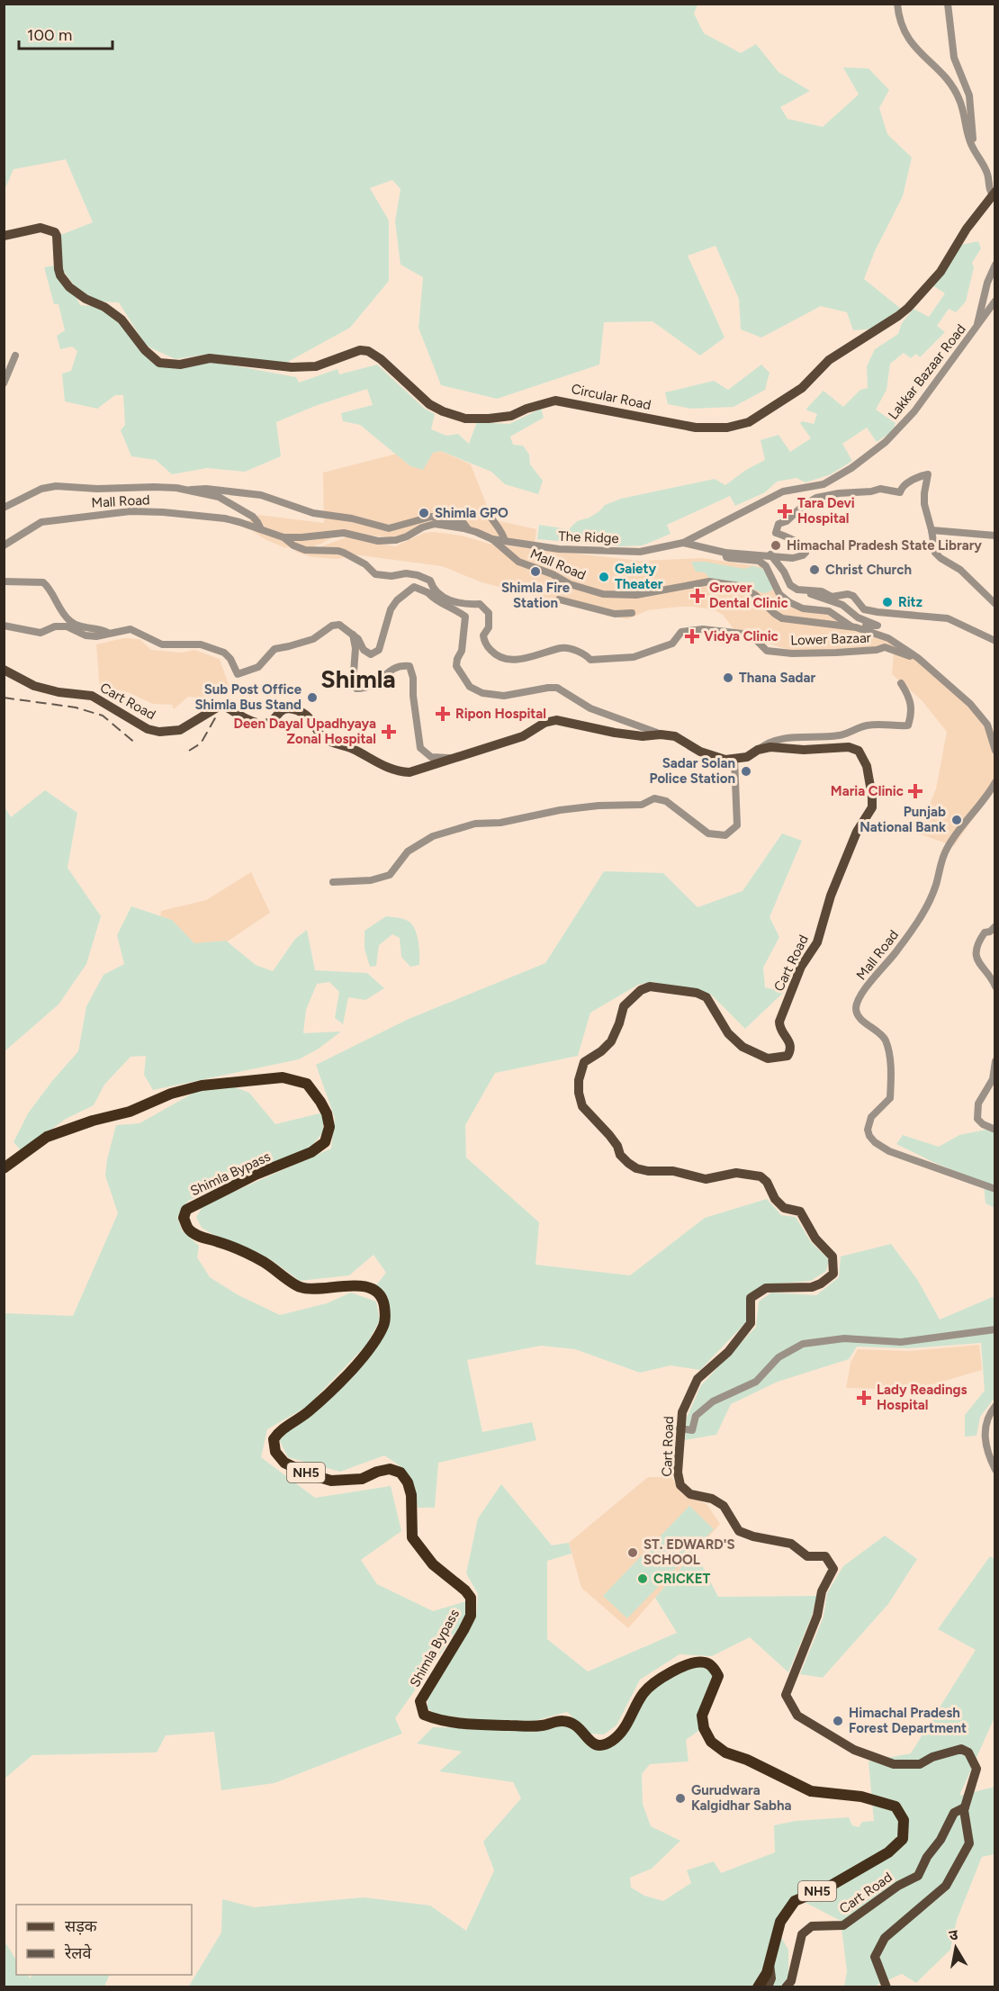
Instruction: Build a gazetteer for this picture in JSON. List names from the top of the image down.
{
  "streets": {
    "highway": ["Shimla Bypass", "NH5"],
    "main road": ["Circular Road", "Cart Road"],
    "street": [
      "Lakkar Bazaar Road",
      "Mall Road",
      "The Ridge",
      "Lower Bazaar"
    ]
  },
  "crossings": [
    ["Lakkar Bazaar Road", "The Ridge"],
    ["Mall Road", "The Ridge"],
    ["Mall Road", "Lower Bazaar"]
  ],
  "districts": ["Shimla"],
  "places": {
    "health": [
      "Tara Devi Hospital",
      "Grover Dental Clinic",
      "Vidya Clinic",
      "Ripon Hospital",
      "Deen Dayal Upadhyaya Zonal Hospital",
      "Maria Clinic",
      "Lady Readings Hospital"
    ],
    "other": [
      "Shimla GPO",
      "Himachal Pradesh State Library",
      "Christ Church",
      "Shimla Fire Station",
      "Gaiety Theater",
      "Ritz",
      "Thana Sadar",
      "Sub Post Office Shimla Bus Stand",
      "Sadar Solan Police Station",
      "Punjab National Bank",
      "ST. EDWARD'S SCHOOL",
      "CRICKET",
      "Himachal Pradesh Forest Department",
      "Gurudwara Kalgidhar Sabha"
    ]
  },
  "legend": ["सड़क", "रेलवे"],
  "scale_bar": "100 m",
  "north": "top"
}
